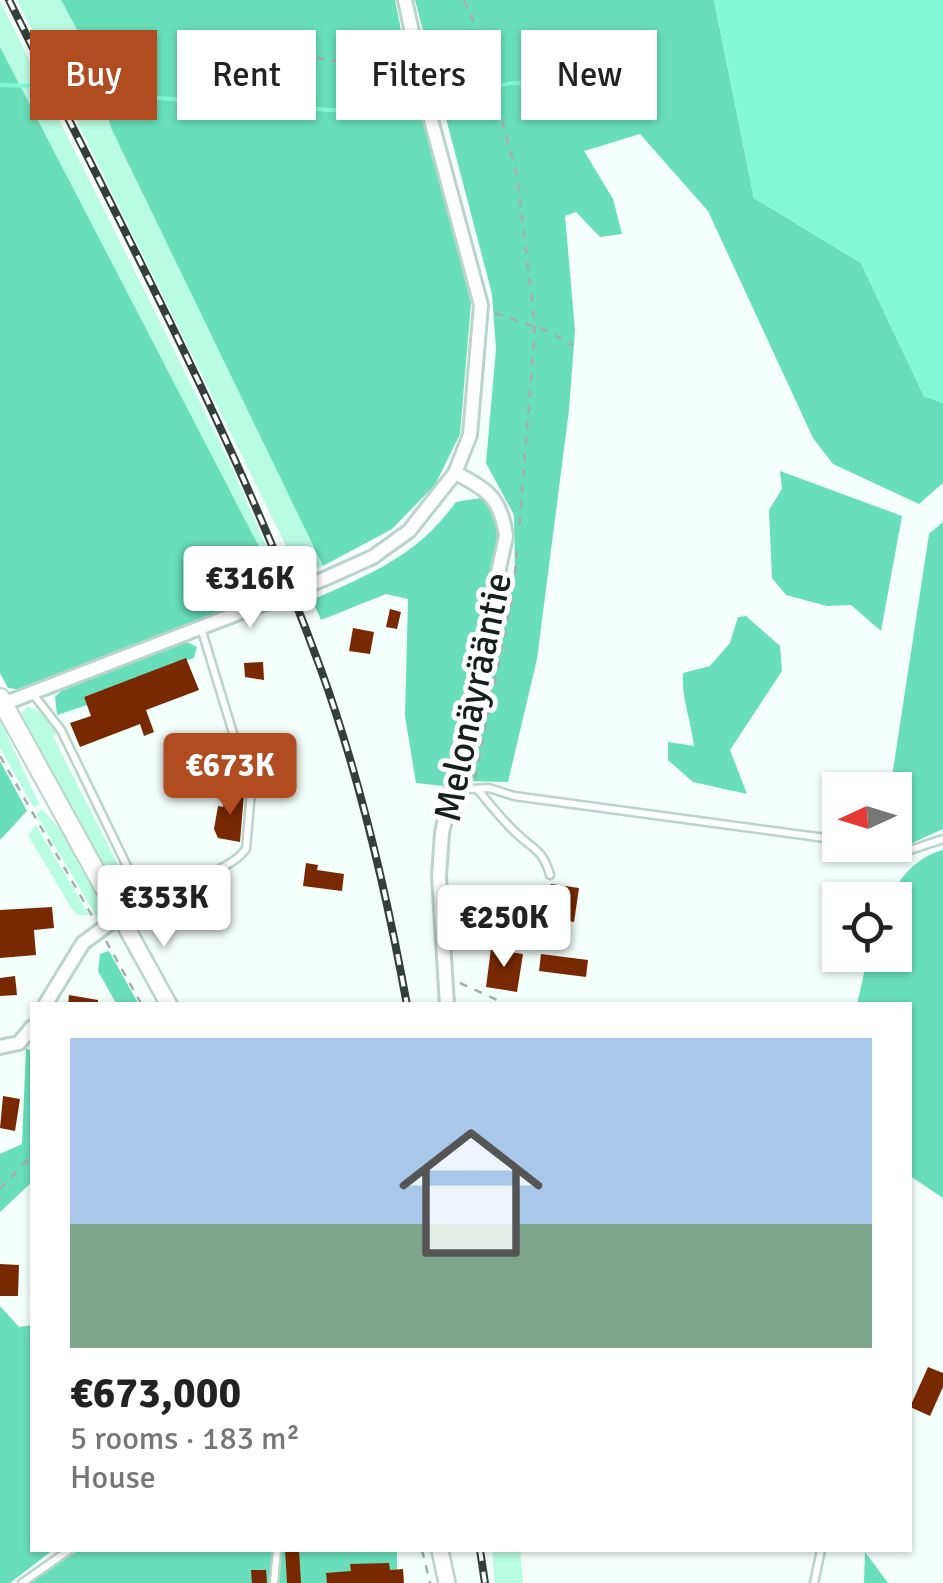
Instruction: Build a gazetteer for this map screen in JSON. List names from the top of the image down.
{
  "streets": {
    "street": ["Melonäyrääntie"]
  },
  "north": "left",
  "page": {
    "chip": [
      "Buy",
      "Rent",
      "Filters",
      "New"
    ],
    "price": [
      "€316K",
      "€673K",
      "€353K",
      "€250K"
    ],
    "list": [
      {
        "name": "€673,000",
        "note": "5 rooms · 183 m² · House"
      }
    ]
  }
}
